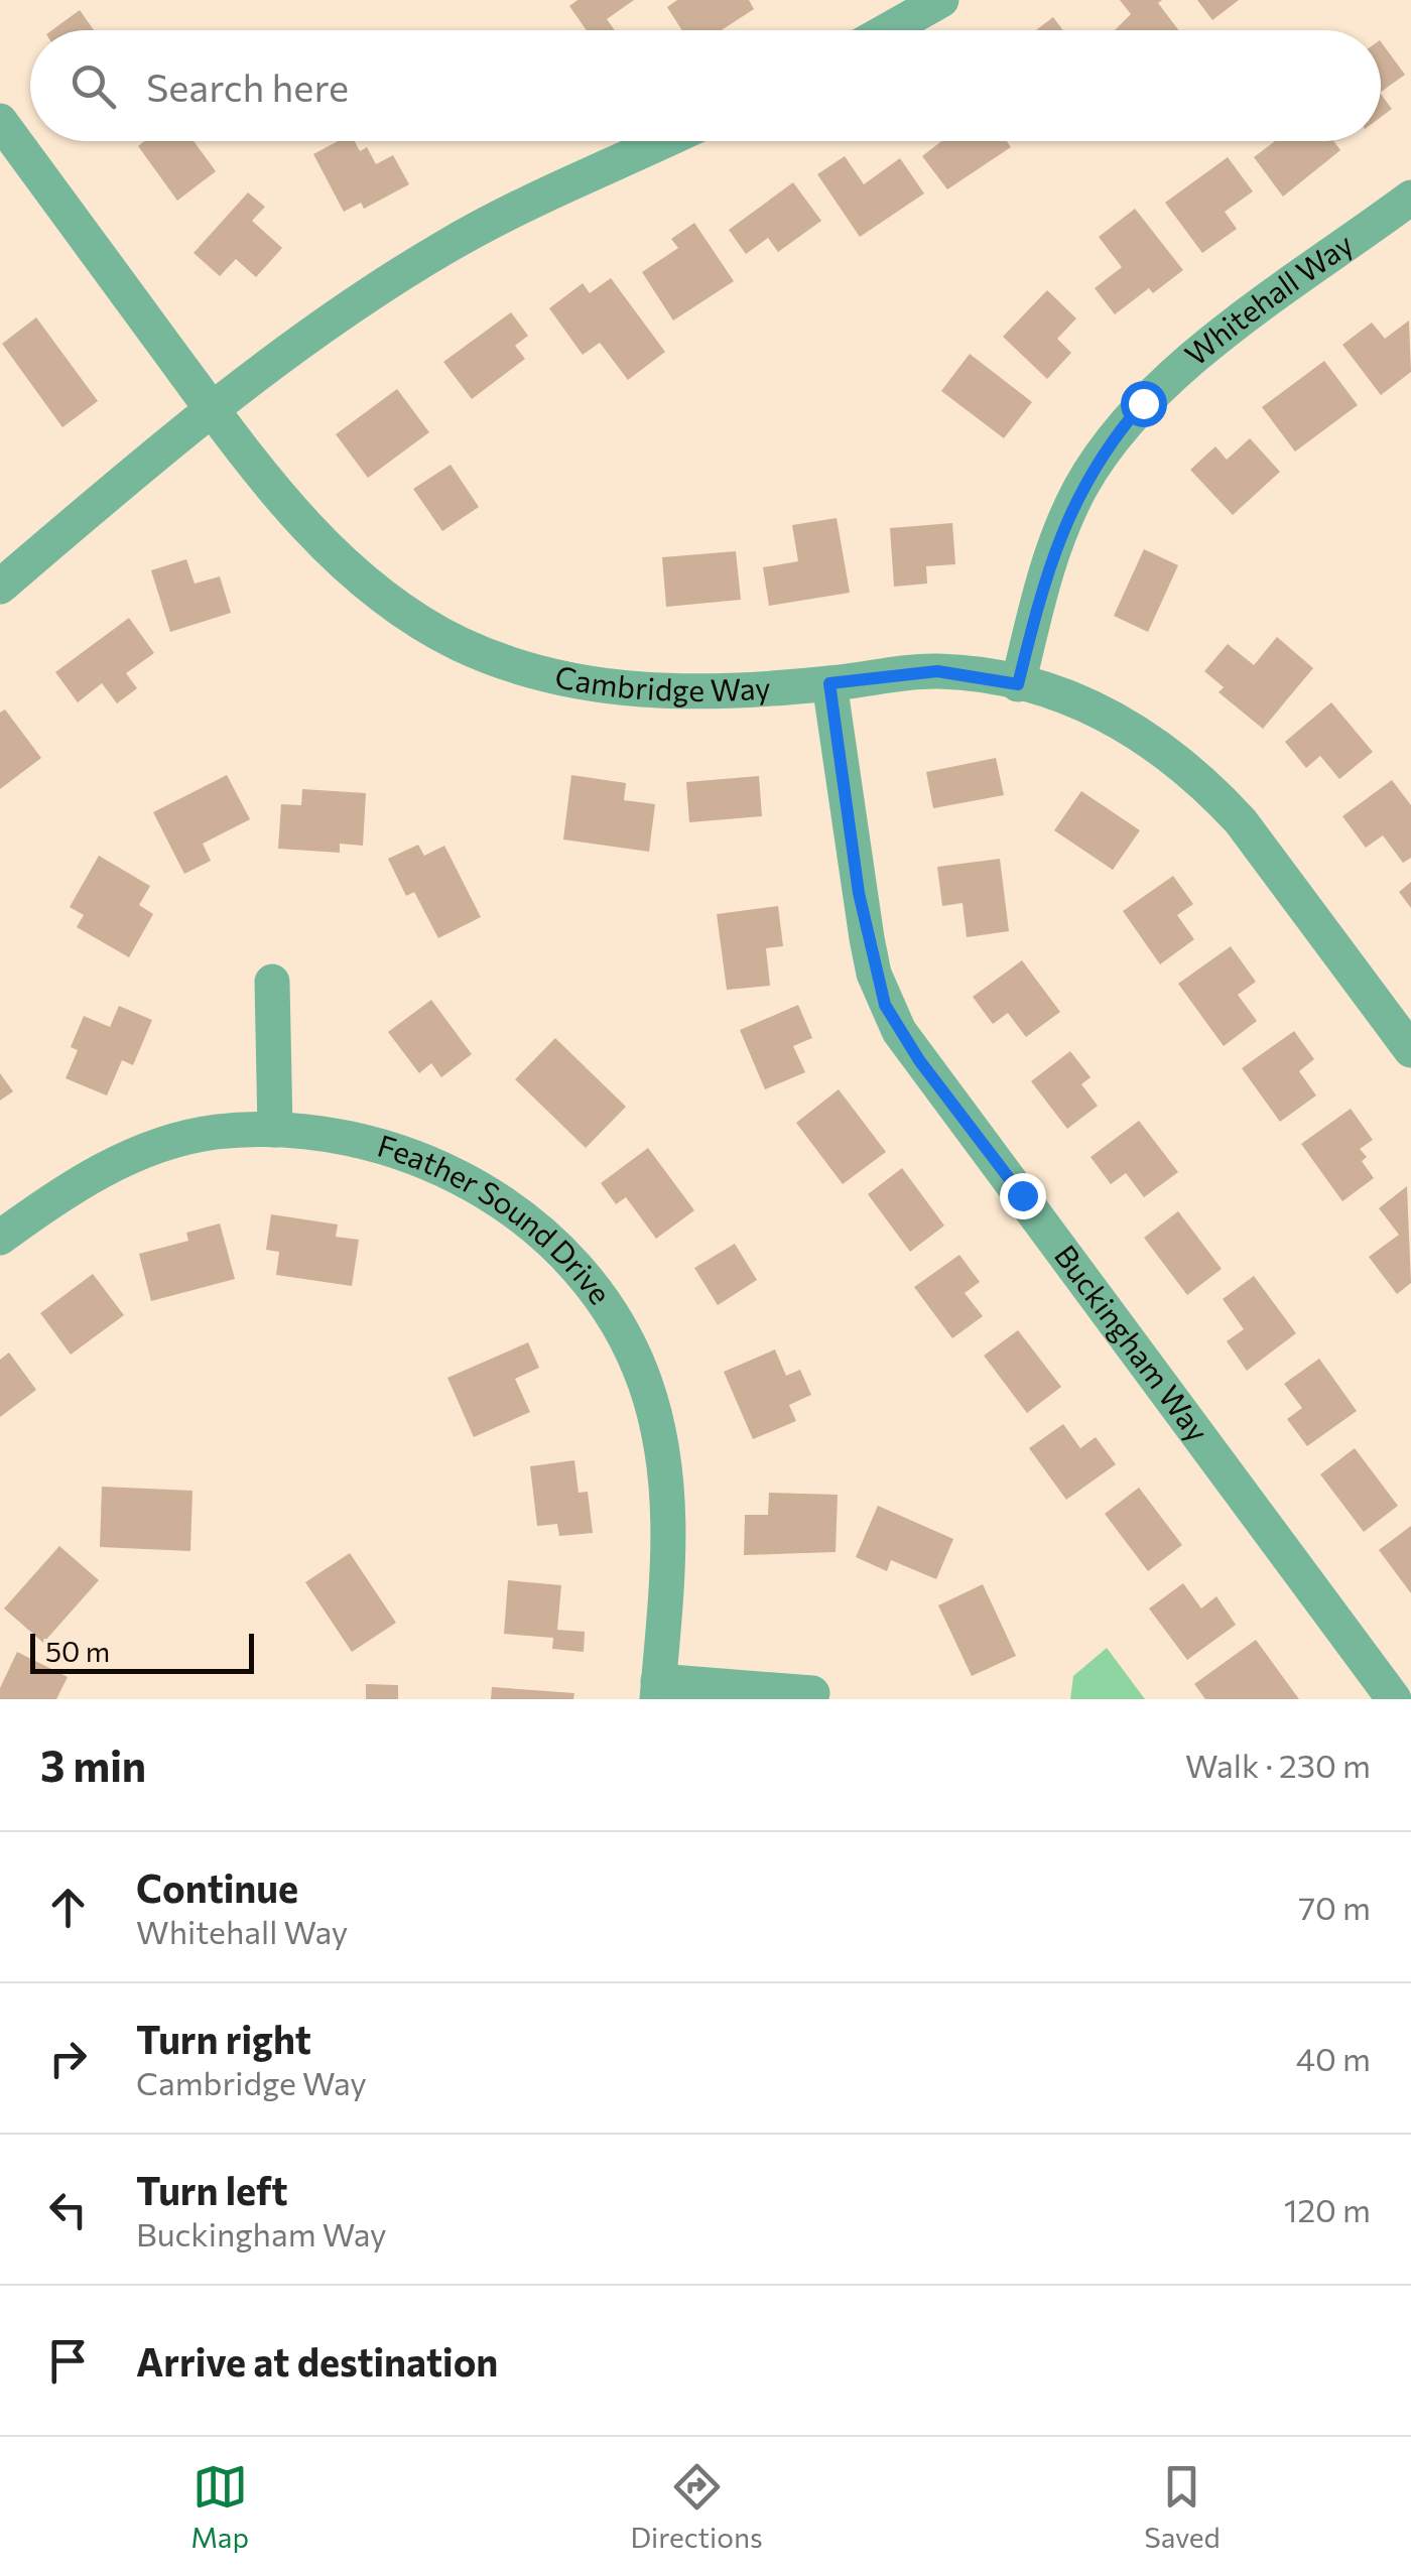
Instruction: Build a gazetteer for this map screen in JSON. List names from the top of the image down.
{
  "streets": {
    "street": [
      "Whitehall Way",
      "Cambridge Way",
      "Feather Sound Drive",
      "Buckingham Way"
    ]
  },
  "crossings": [
    ["Whitehall Way", "Cambridge Way"],
    ["Cambridge Way", "Buckingham Way"]
  ],
  "scale_bar": "50 m",
  "page": {
    "search": "Search here",
    "scale": "50 m",
    "heading": ["3 min", "Walk · 230 m"],
    "list": [
      ["Continue", "Whitehall Way", "70 m"],
      ["Turn right", "Cambridge Way", "40 m"],
      ["Turn left", "Buckingham Way", "120 m"],
      "Arrive at destination"
    ],
    "nav": ["Map", "Directions", "Saved"]
  }
}
